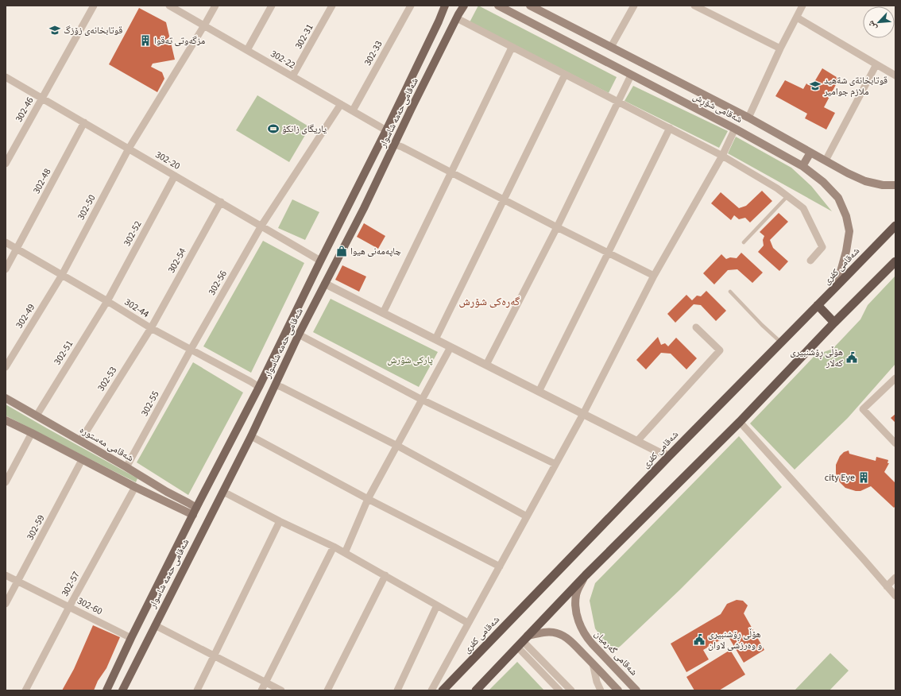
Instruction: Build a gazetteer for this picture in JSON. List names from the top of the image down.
{
  "streets": {
    "highway": ["شەقامی کفری"],
    "main road": [
      "شەقامی شۆڕش",
      "شەقامی حەمە شاسوار",
      "شەقامی مەستورە",
      "شەقامی گەرمیان"
    ],
    "street": [
      "302-31",
      "302-33",
      "302-22",
      "302-46",
      "302-20",
      "302-48",
      "302-50",
      "302-52",
      "302-54",
      "302-56",
      "302-44",
      "302-49",
      "302-51",
      "302-53",
      "302-55",
      "302-59",
      "302-57",
      "302-60"
    ]
  },
  "crossings": [
    ["302-31", "302-22"],
    ["302-33", "302-22"],
    ["302-22", "شەقامی حەمە شاسوار"],
    ["302-22", "302-50"],
    ["302-22", "302-56"],
    ["شەقامی شۆڕش", "شەقامی کفری"],
    ["302-46", "302-20"],
    ["شەقامی حەمە شاسوار", "302-20"],
    ["شەقامی حەمە شاسوار", "302-44"],
    ["شەقامی حەمە شاسوار", "شەقامی مەستورە"],
    ["شەقامی حەمە شاسوار", "302-60"],
    ["302-20", "302-48"],
    ["302-20", "302-50"],
    ["302-20", "302-52"],
    ["302-20", "302-54"],
    ["302-20", "302-56"],
    ["302-48", "302-44"],
    ["302-50", "302-44"],
    ["302-50", "302-49"],
    ["302-52", "302-44"],
    ["302-52", "302-51"],
    ["302-54", "302-44"],
    ["302-54", "302-53"],
    ["302-56", "302-44"],
    ["302-56", "302-55"],
    ["302-44", "302-49"],
    ["302-44", "302-51"],
    ["302-44", "302-53"],
    ["302-44", "302-55"],
    ["302-51", "شەقامی مەستورە"],
    ["302-53", "شەقامی مەستورە"],
    ["302-55", "شەقامی مەستورە"],
    ["302-59", "302-60"],
    ["302-57", "302-60"]
  ],
  "districts": ["گەرەکی شۆرش"],
  "parks": ["پارکی شۆرش"],
  "places": {
    "school or university": ["قوتابخانه‌ی زۆزگ", "قوتابخانةى شةهيد ملازم جوامير"],
    "building": ["مزگه‌وتی ته‌قوا", "city Eye"],
    "sports": ["یاریگای زانکۆ"],
    "shop": ["چاپەمەنی هیوا"],
    "public building": ["هۆڵی ڕۆشنبیری کەلار", "هۆڵی ڕۆشنبیری و وەرزشی لاوان"]
  },
  "north": "bottom left"
}
